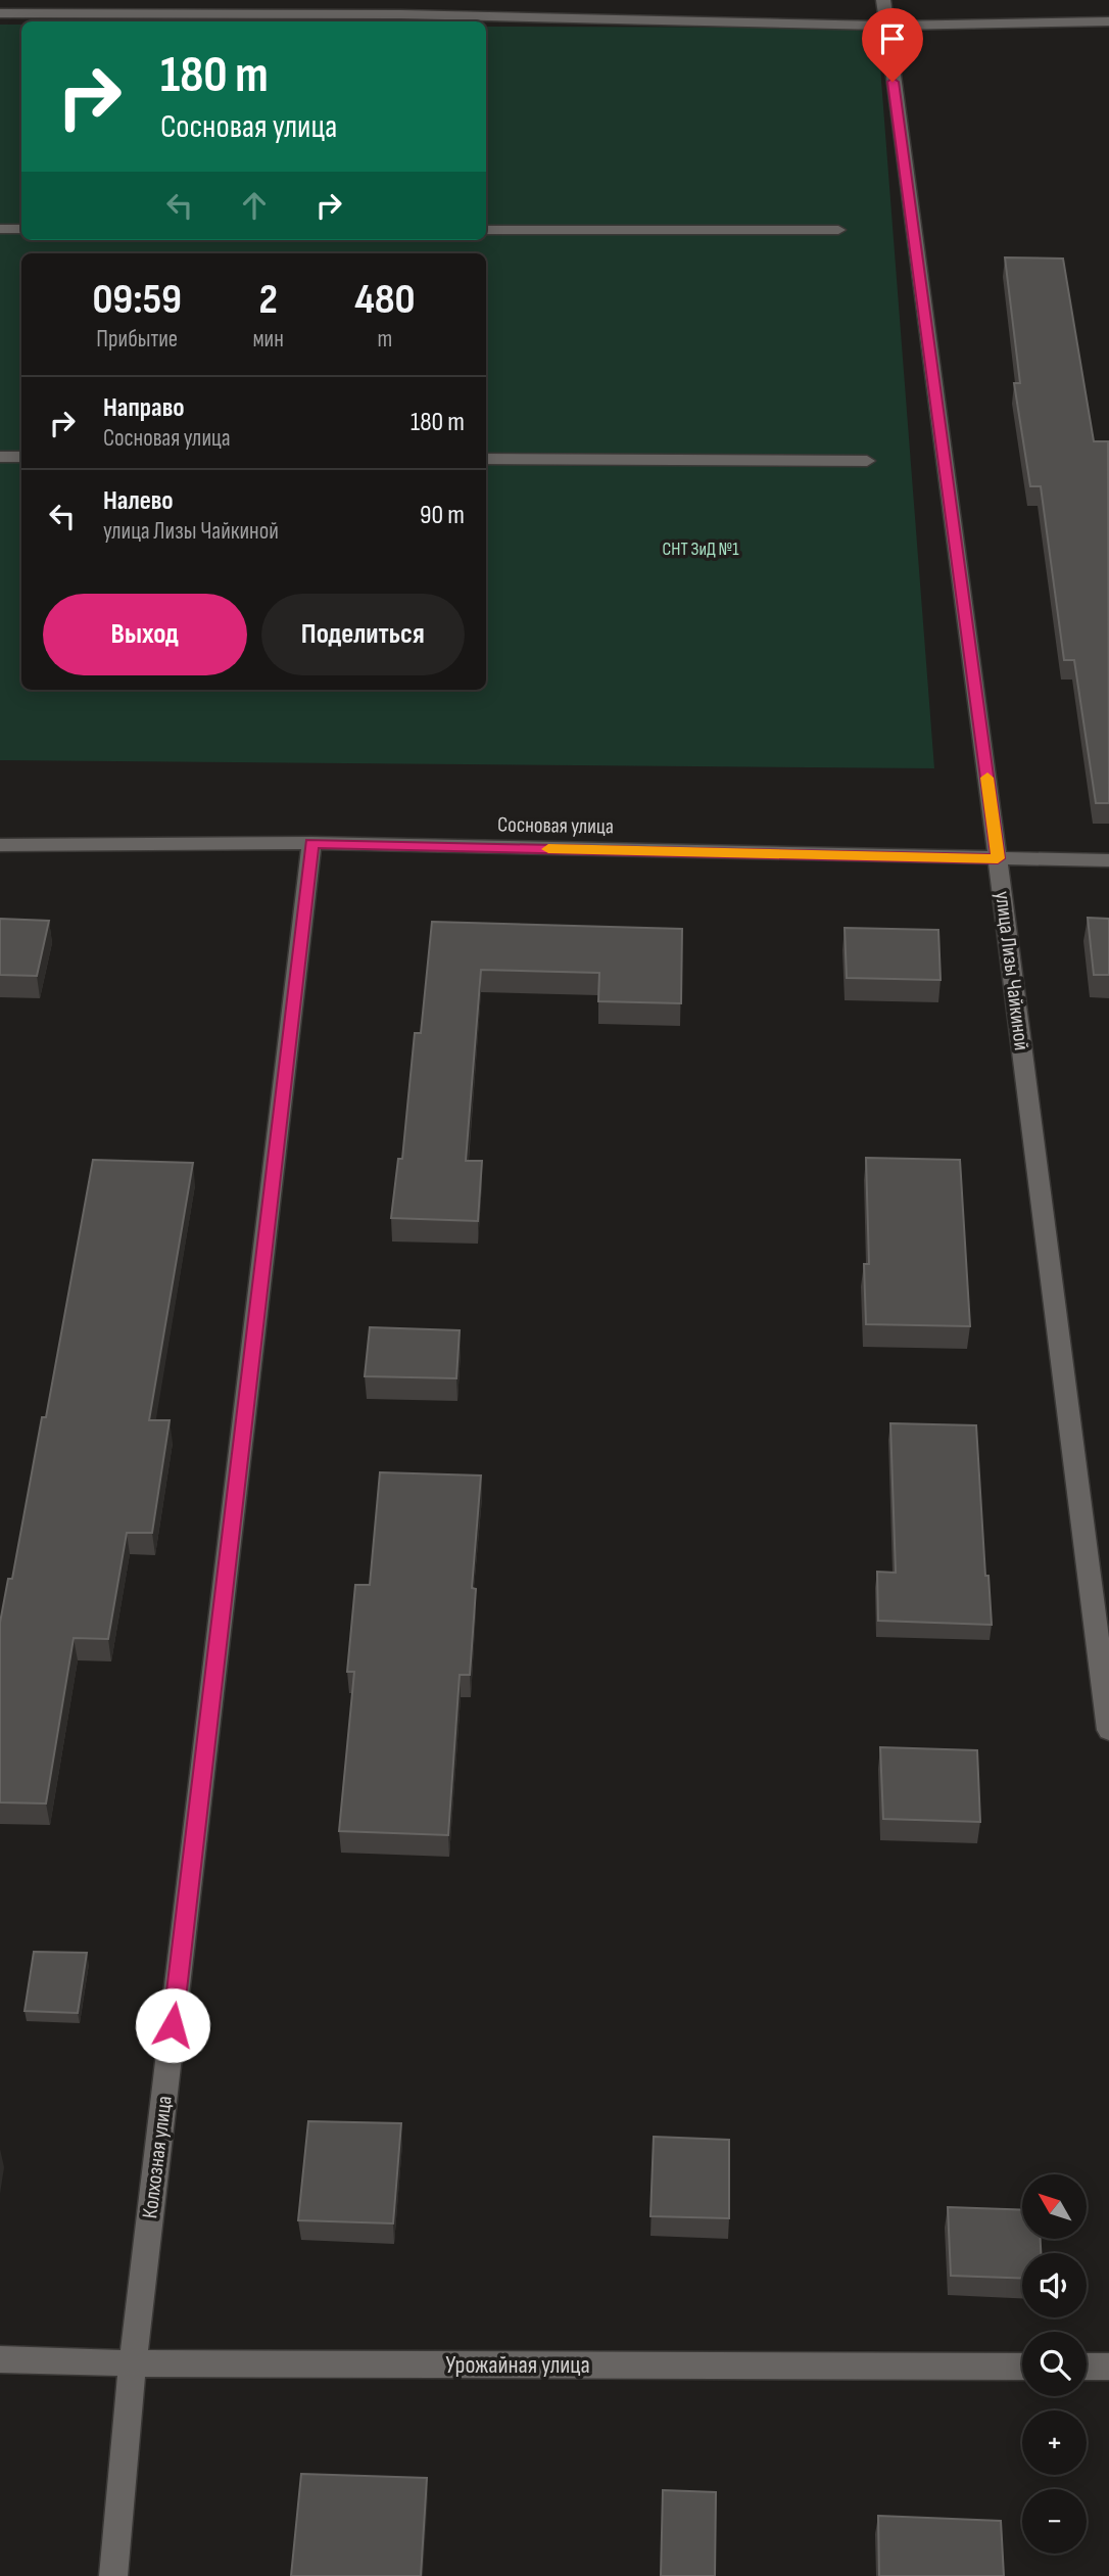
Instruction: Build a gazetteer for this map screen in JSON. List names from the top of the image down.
{
  "streets": {
    "street": [
      "Сосновая улица",
      "улица Лизы Чайкиной",
      "Колхозная улица",
      "Урожайная улица"
    ]
  },
  "crossings": [
    ["Сосновая улица", "улица Лизы Чайкиной"],
    ["Сосновая улица", "Колхозная улица"],
    ["Колхозная улица", "Урожайная улица"]
  ],
  "parks": ["СНТ ЗиД №1"],
  "north": "top left",
  "page": {
    "turn": ["180 m", "Сосновая улица"],
    "eta": [
      "09:59",
      "Прибытие",
      "2",
      "мин",
      "480",
      "m"
    ],
    "list": [
      {
        "name": "Направо",
        "note": "Сосновая улица",
        "value": "180 m"
      },
      {
        "name": "Налево",
        "note": "улица Лизы Чайкиной",
        "value": "90 m"
      }
    ],
    "buttons": ["Выход", "Поделиться"],
    "map_buttons": ["+", "−"]
  }
}
